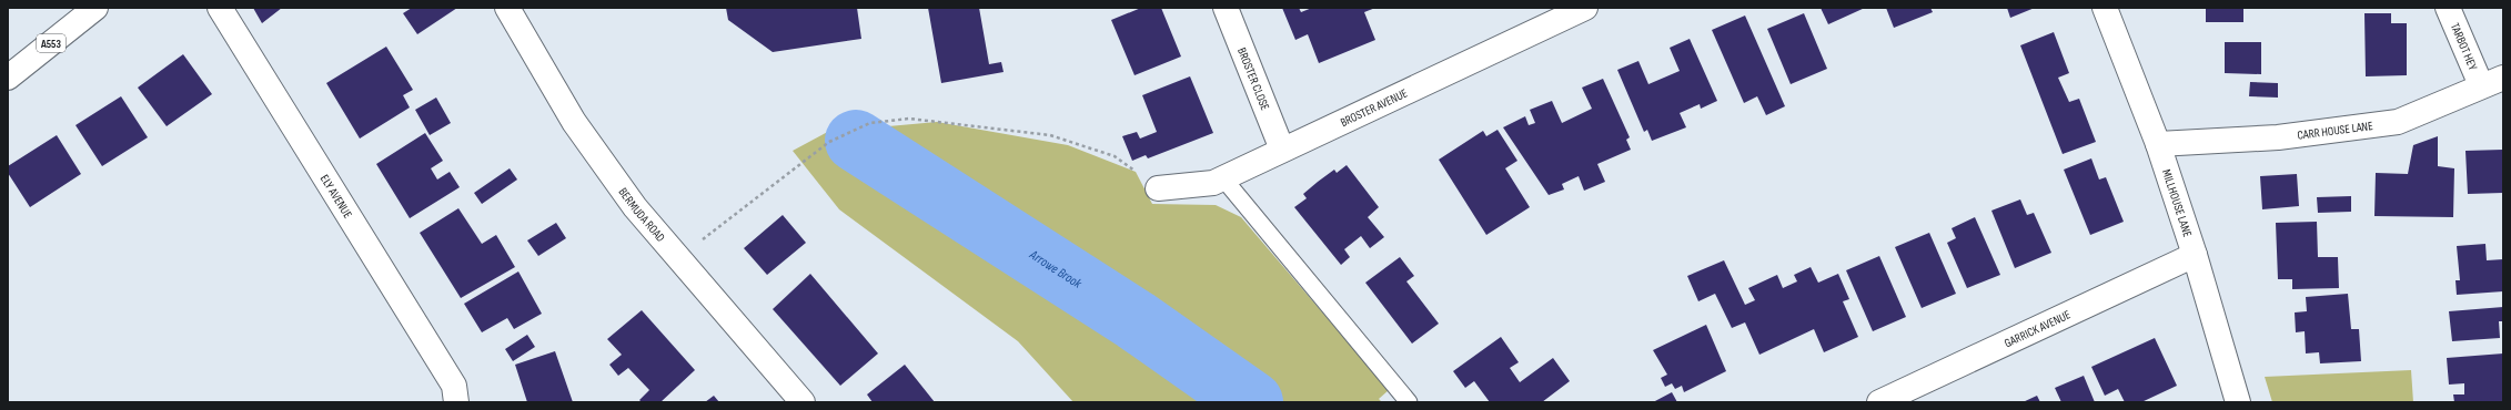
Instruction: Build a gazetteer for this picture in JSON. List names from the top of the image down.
{
  "streets": {
    "street": [
      "A553",
      "TARBOT HEY",
      "BROSTER CLOSE",
      "BROSTER AVENUE",
      "CARR HOUSE LANE",
      "ELY AVENUE",
      "MILLHOUSE LANE",
      "BERMUDA ROAD",
      "GARRICK AVENUE"
    ]
  },
  "crossings": [
    ["TARBOT HEY", "CARR HOUSE LANE"],
    ["BROSTER CLOSE", "BROSTER AVENUE"],
    ["CARR HOUSE LANE", "MILLHOUSE LANE"],
    ["MILLHOUSE LANE", "GARRICK AVENUE"]
  ],
  "water": ["Arrowe Brook"]
}
